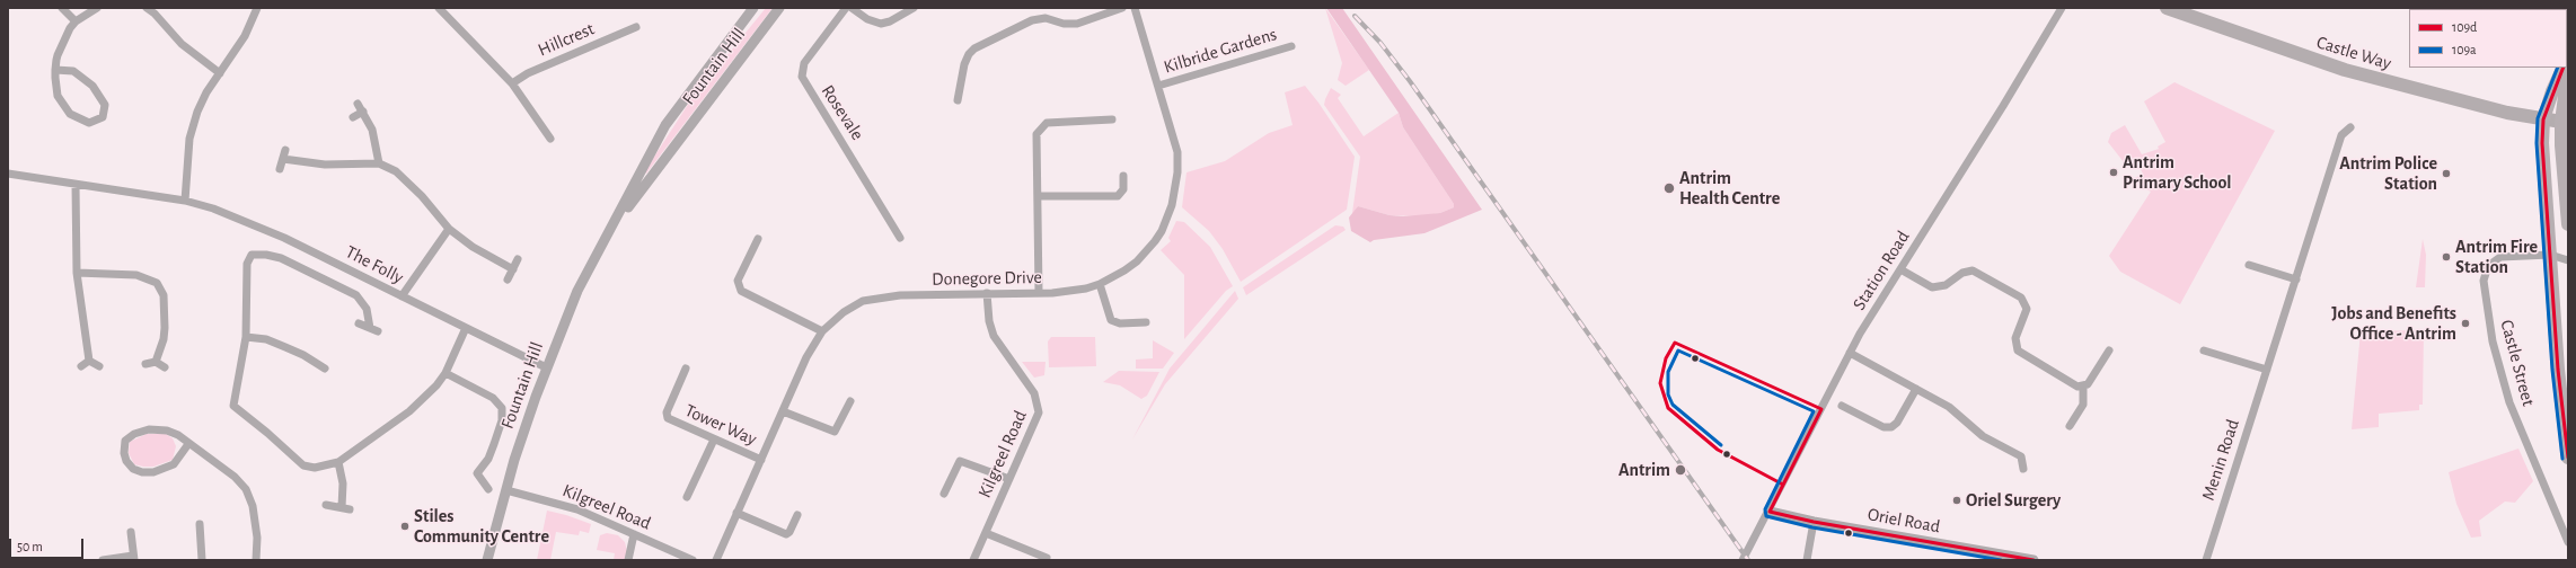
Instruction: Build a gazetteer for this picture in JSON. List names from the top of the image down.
{
  "streets": {
    "main road": ["Castle Way"],
    "street": [
      "Hillcrest",
      "Kilbride Gardens",
      "Fountain Hill",
      "Rosevale",
      "The Folly",
      "Station Road",
      "Donegore Drive",
      "Castle Street",
      "Tower Way",
      "Kilgreel Road",
      "Menin Road",
      "Oriel Road"
    ]
  },
  "crossings": [
    ["Kilbride Gardens", "Donegore Drive"],
    ["Fountain Hill", "The Folly"],
    ["Fountain Hill", "Kilgreel Road"],
    ["Station Road", "Oriel Road"],
    ["Donegore Drive", "Tower Way"],
    ["Donegore Drive", "Kilgreel Road"]
  ],
  "places": [
    "Antrim Primary School",
    "Antrim Police Station",
    "Antrim Health Centre",
    "Antrim Fire Station",
    "Jobs and Benefits Office - Antrim",
    "Antrim",
    "Oriel Surgery",
    "Stiles Community Centre"
  ],
  "lines": ["transit line 109d", "transit line 109a"],
  "legend": ["109d", "109a"],
  "scale_bar": "50 m"
}
